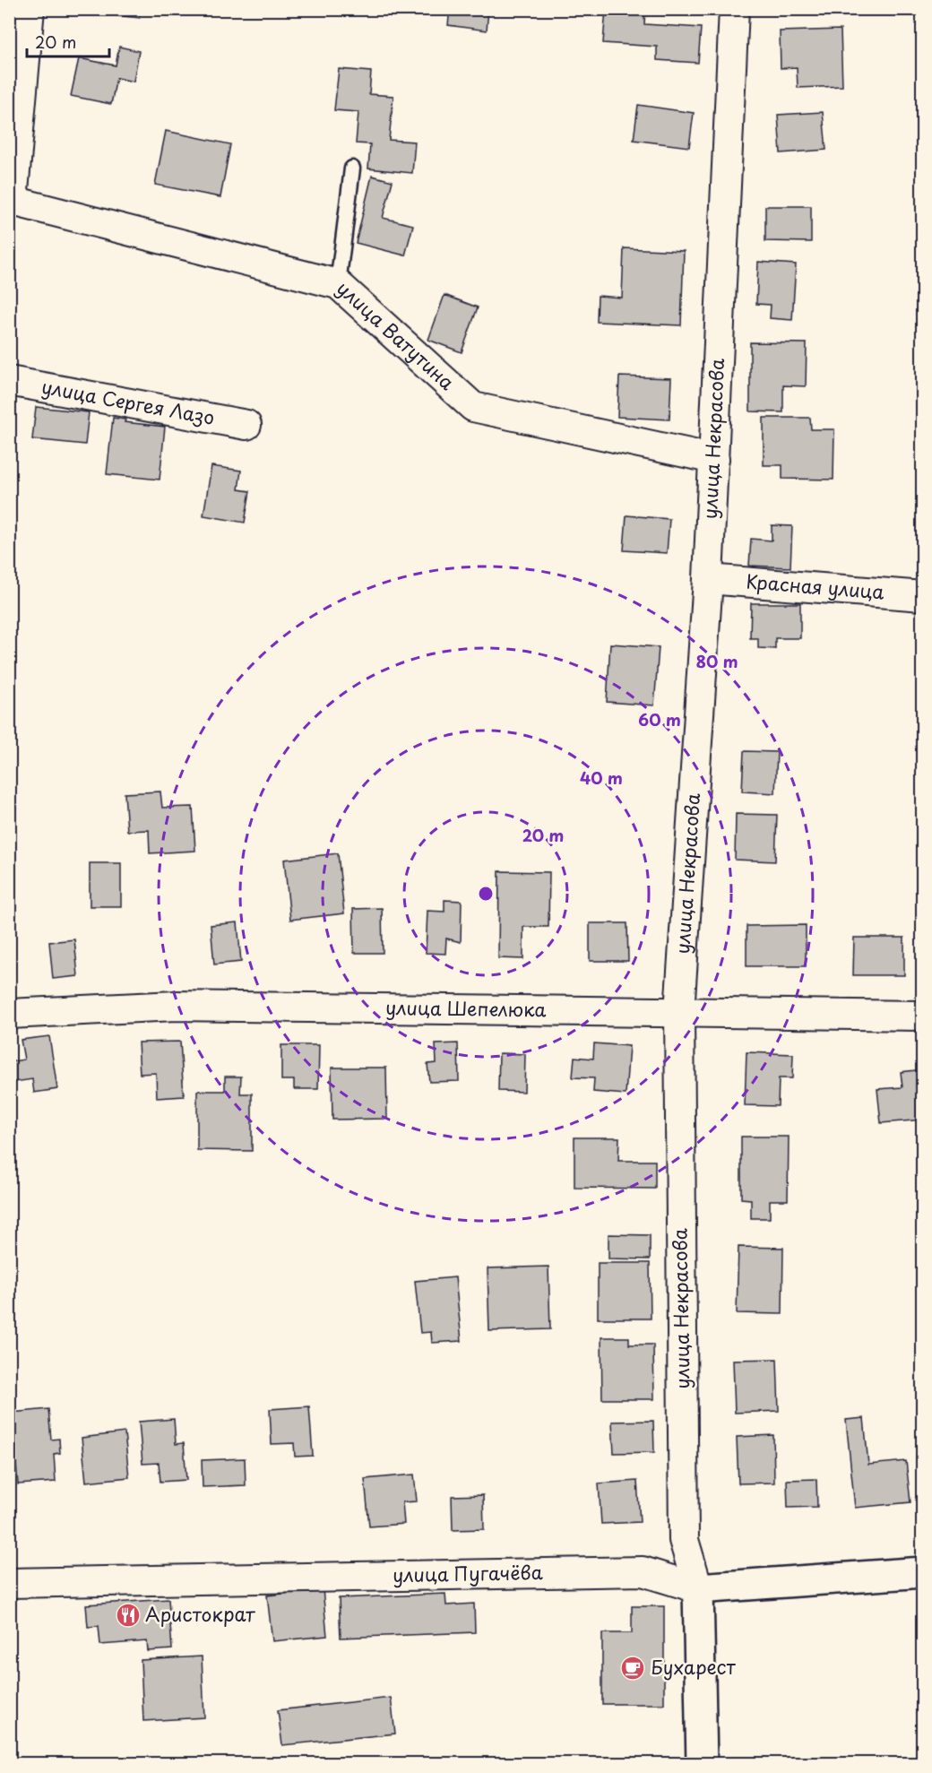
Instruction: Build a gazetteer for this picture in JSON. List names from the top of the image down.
{
  "streets": {
    "street": [
      "улица Ватутина",
      "улица Сергея Лазо",
      "улица Некрасова",
      "Красная улица",
      "улица Шепелюка",
      "улица Пугачёва"
    ]
  },
  "crossings": [
    ["улица Ватутина", "улица Некрасова"],
    ["улица Некрасова", "Красная улица"],
    ["улица Некрасова", "улица Шепелюка"],
    ["улица Некрасова", "улица Пугачёва"]
  ],
  "places": {
    "restaurant": ["Аристократ"],
    "cafe": ["Бухарест"]
  },
  "scale_bar": "20 m",
  "rings": [
    "80 m",
    "60 m",
    "40 m",
    "20 m"
  ]
}
